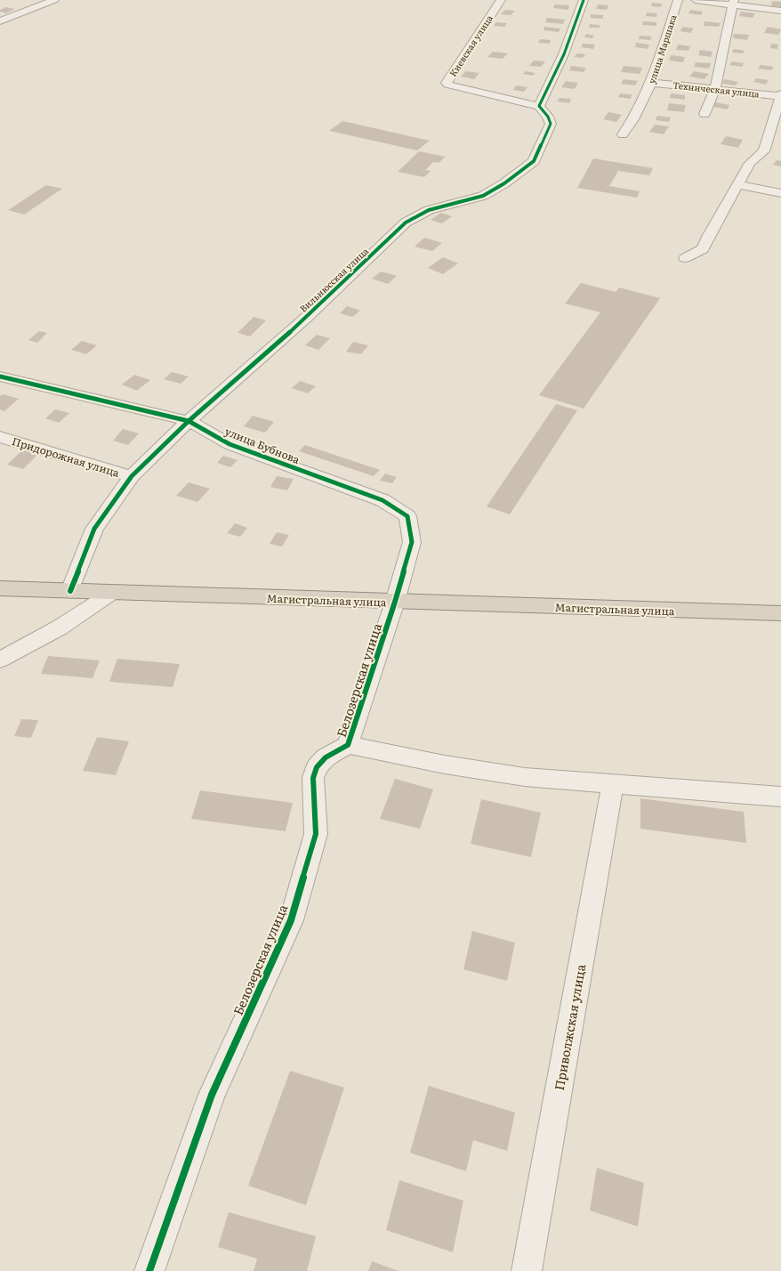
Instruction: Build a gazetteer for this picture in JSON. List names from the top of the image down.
{
  "streets": {
    "highway": ["Магистральная улица"],
    "street": [
      "Киевская улица",
      "улица Маршака",
      "Техническая улица",
      "Вильнюсская улица",
      "улица Бубнова",
      "Придорожная улица",
      "Белозерская улица",
      "Приволжская улица"
    ]
  },
  "crossings": [
    ["Киевская улица", "Вильнюсская улица"],
    ["улица Маршака", "Техническая улица"],
    ["Вильнюсская улица", "улица Бубнова"],
    ["Вильнюсская улица", "Придорожная улица"],
    ["Вильнюсская улица", "Магистральная улица"],
    ["улица Бубнова", "Магистральная улица"],
    ["улица Бубнова", "Белозерская улица"],
    ["Магистральная улица", "Белозерская улица"]
  ]
}
